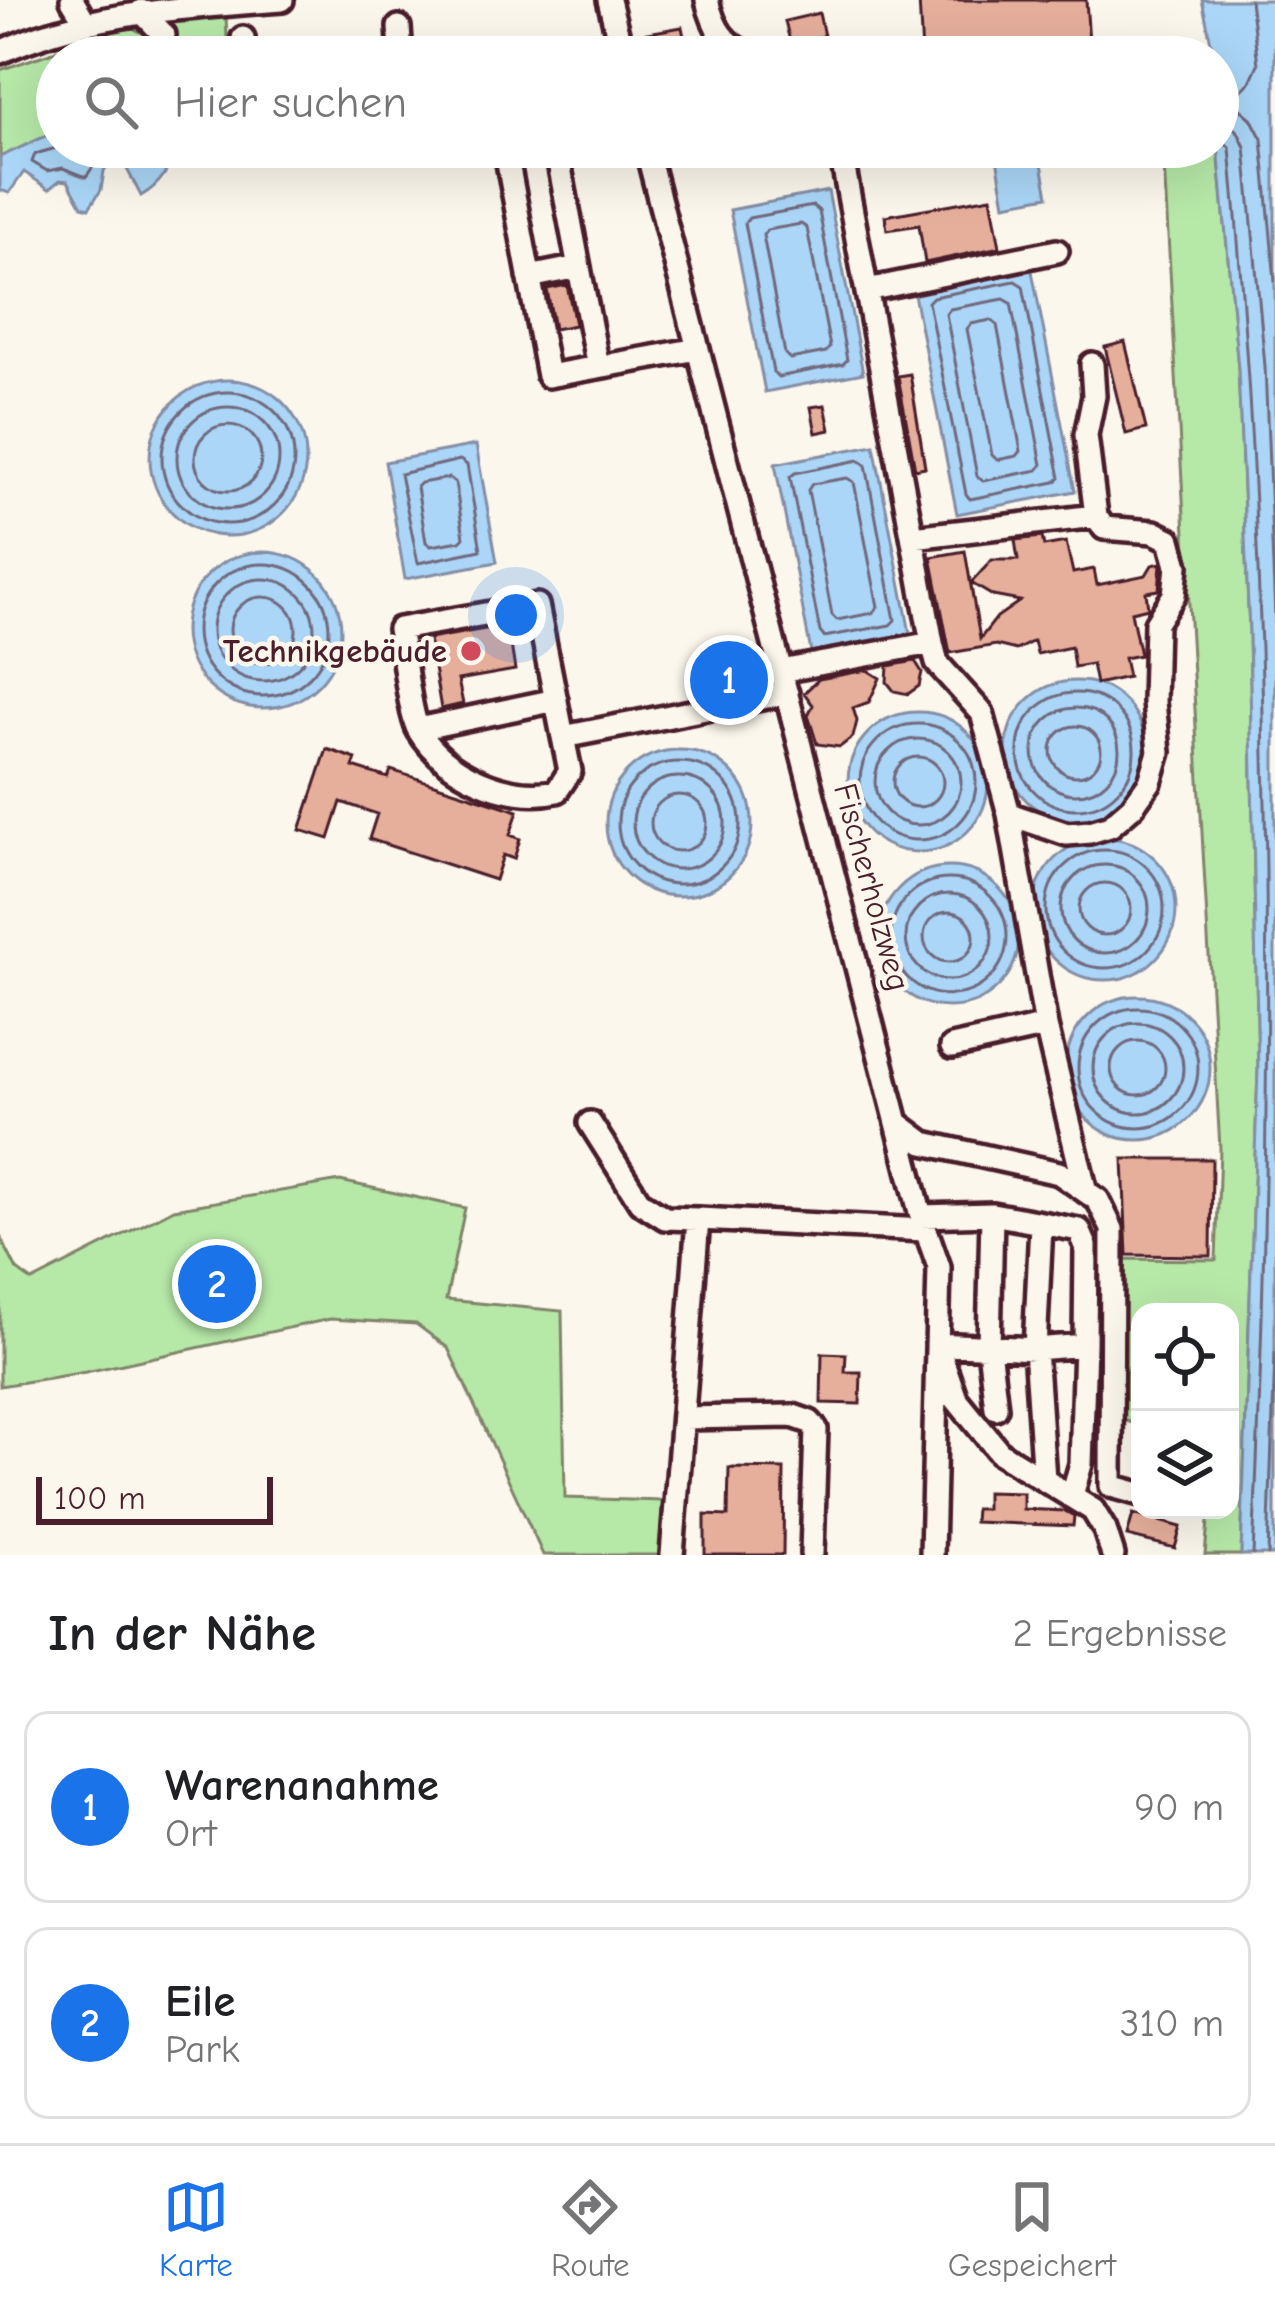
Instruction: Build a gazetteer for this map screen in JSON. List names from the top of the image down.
{
  "streets": {
    "street": ["Fischerholzweg"]
  },
  "places": ["Technikgebäude"],
  "scale_bar": "100 m",
  "page": {
    "search": "Hier suchen",
    "pins": ["1", "2"],
    "scale": "100 m",
    "heading": ["In der Nähe", "2 Ergebnisse"],
    "list": [
      {
        "mark": "1",
        "name": "Warenanahme",
        "note": "Ort",
        "value": "90 m"
      },
      {
        "mark": "2",
        "name": "Eile",
        "note": "Park",
        "value": "310 m"
      }
    ],
    "nav": ["Karte", "Route", "Gespeichert"]
  }
}
